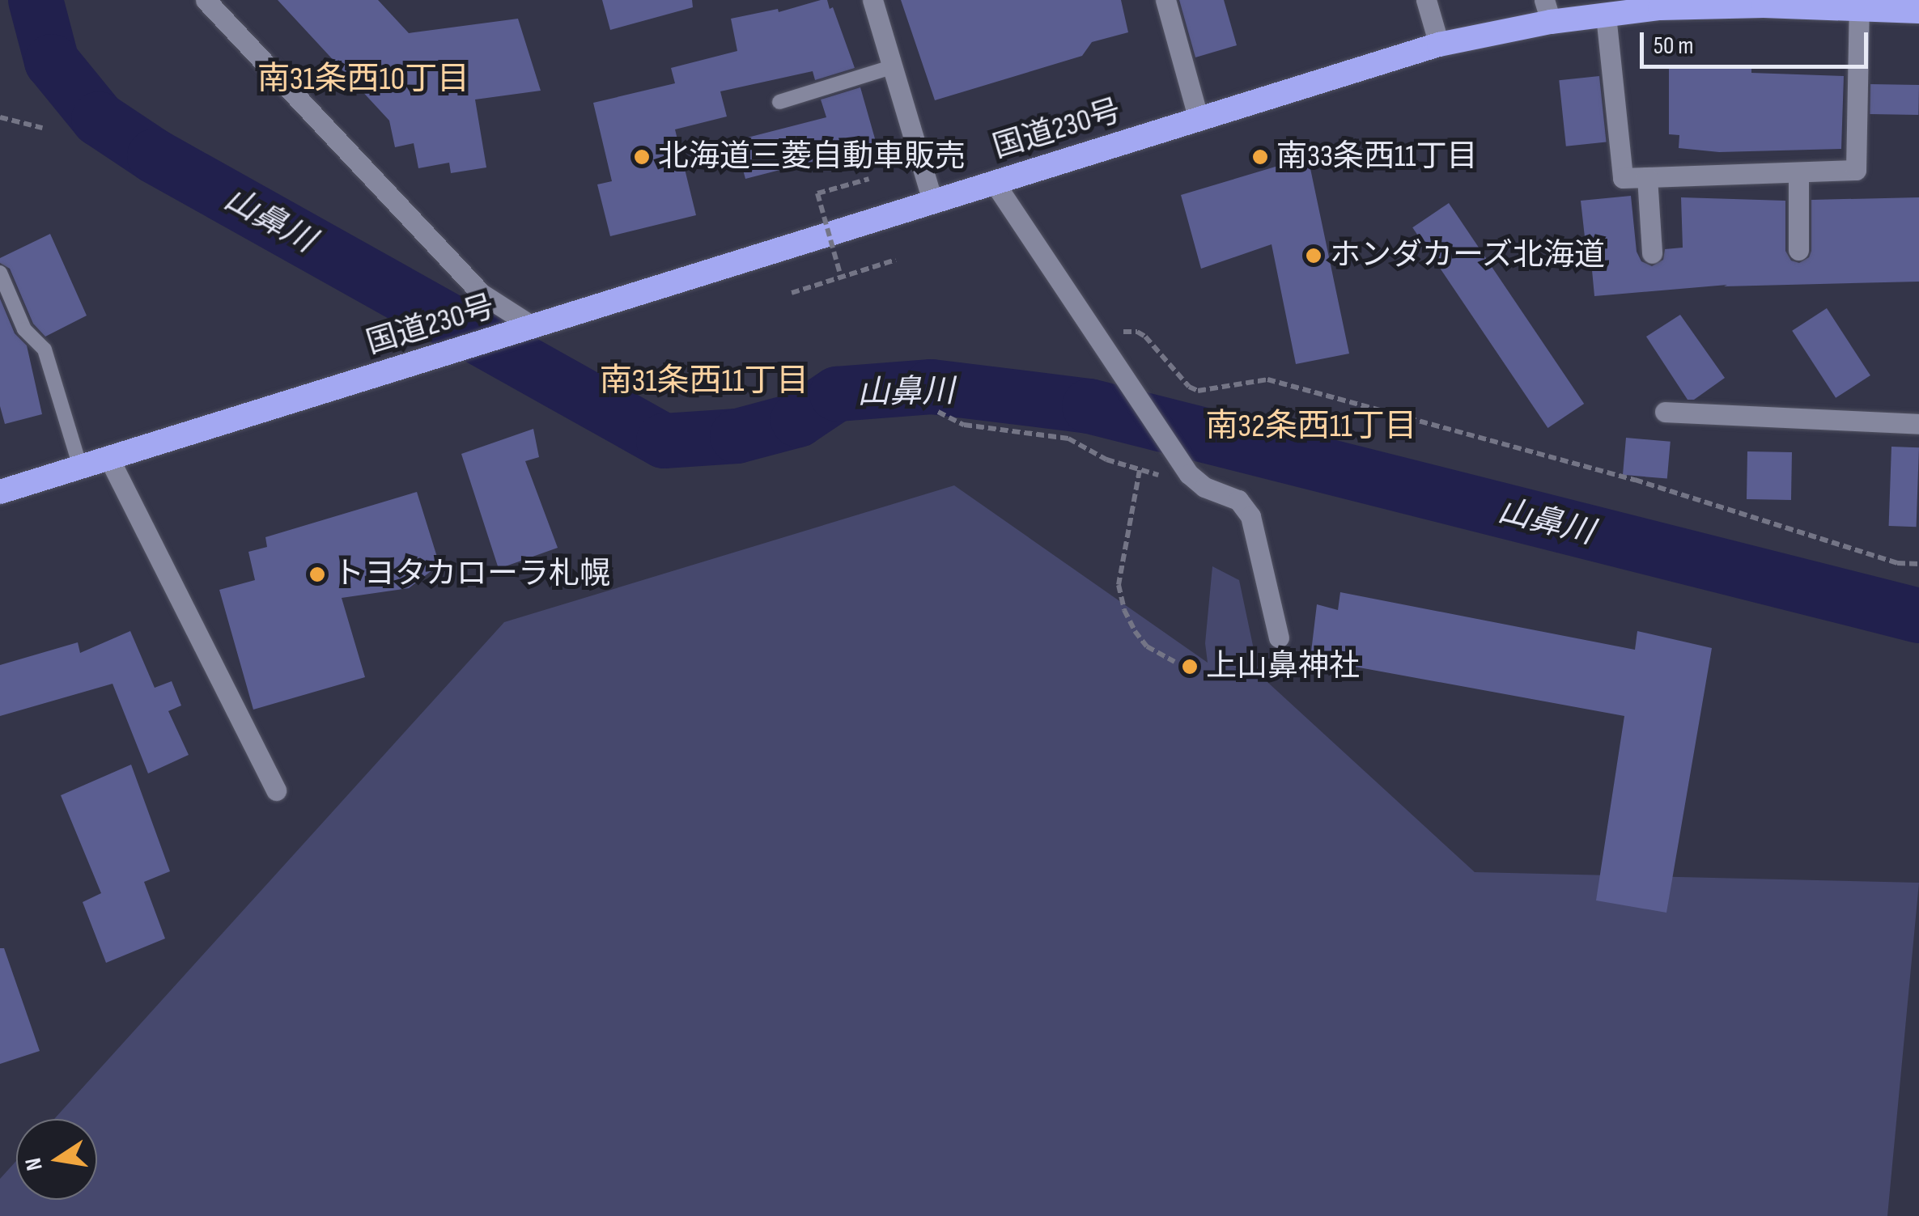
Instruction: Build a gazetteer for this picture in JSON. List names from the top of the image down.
{
  "streets": {
    "highway": ["国道230号"]
  },
  "districts": ["南31条西10丁目", "南31条西11丁目", "南32条西11丁目"],
  "water": ["山鼻川"],
  "places": [
    "北海道三菱自動車販売",
    "南33条西11丁目",
    "ホンダカーズ北海道",
    "トヨタカローラ札幌",
    "上山鼻神社"
  ],
  "scale_bar": "50 m",
  "north": "left"
}
